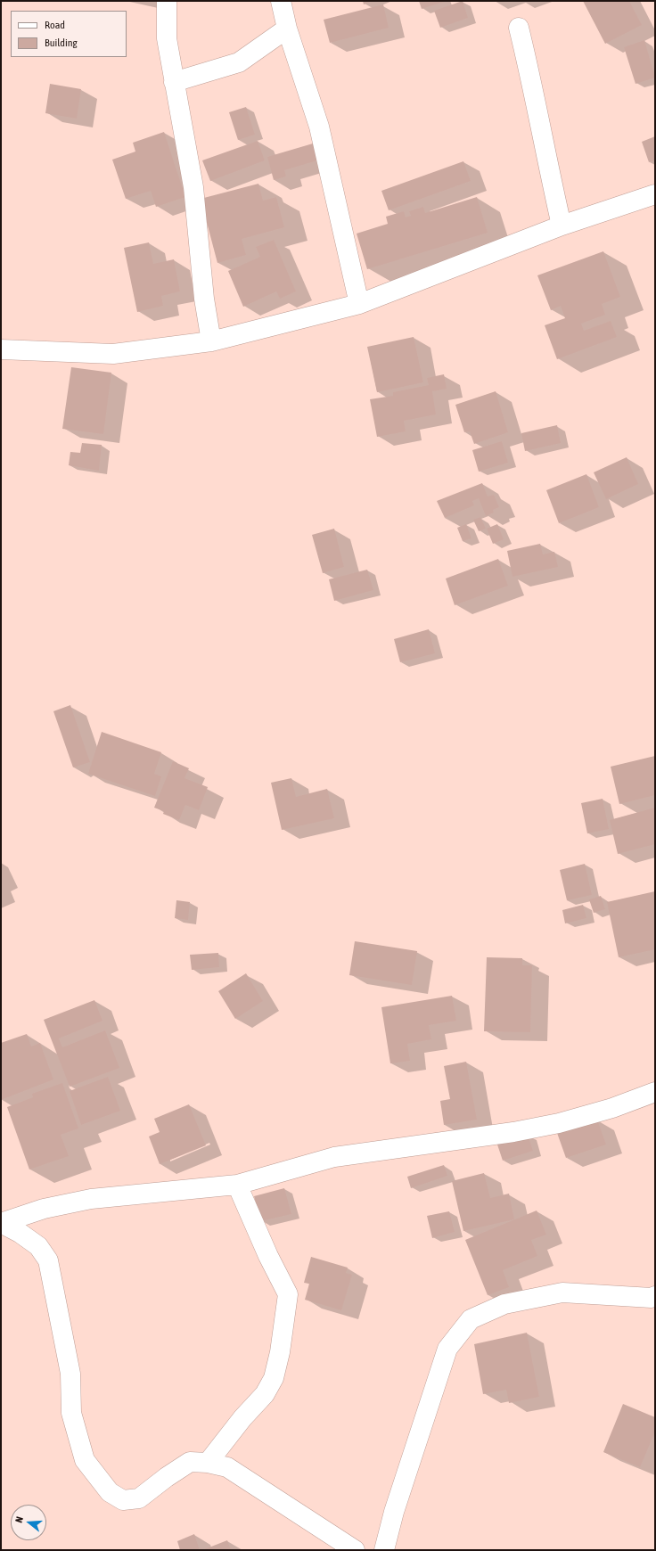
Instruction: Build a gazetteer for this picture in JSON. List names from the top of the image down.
{
  "legend": ["Road", "Building"],
  "north": "left"
}
